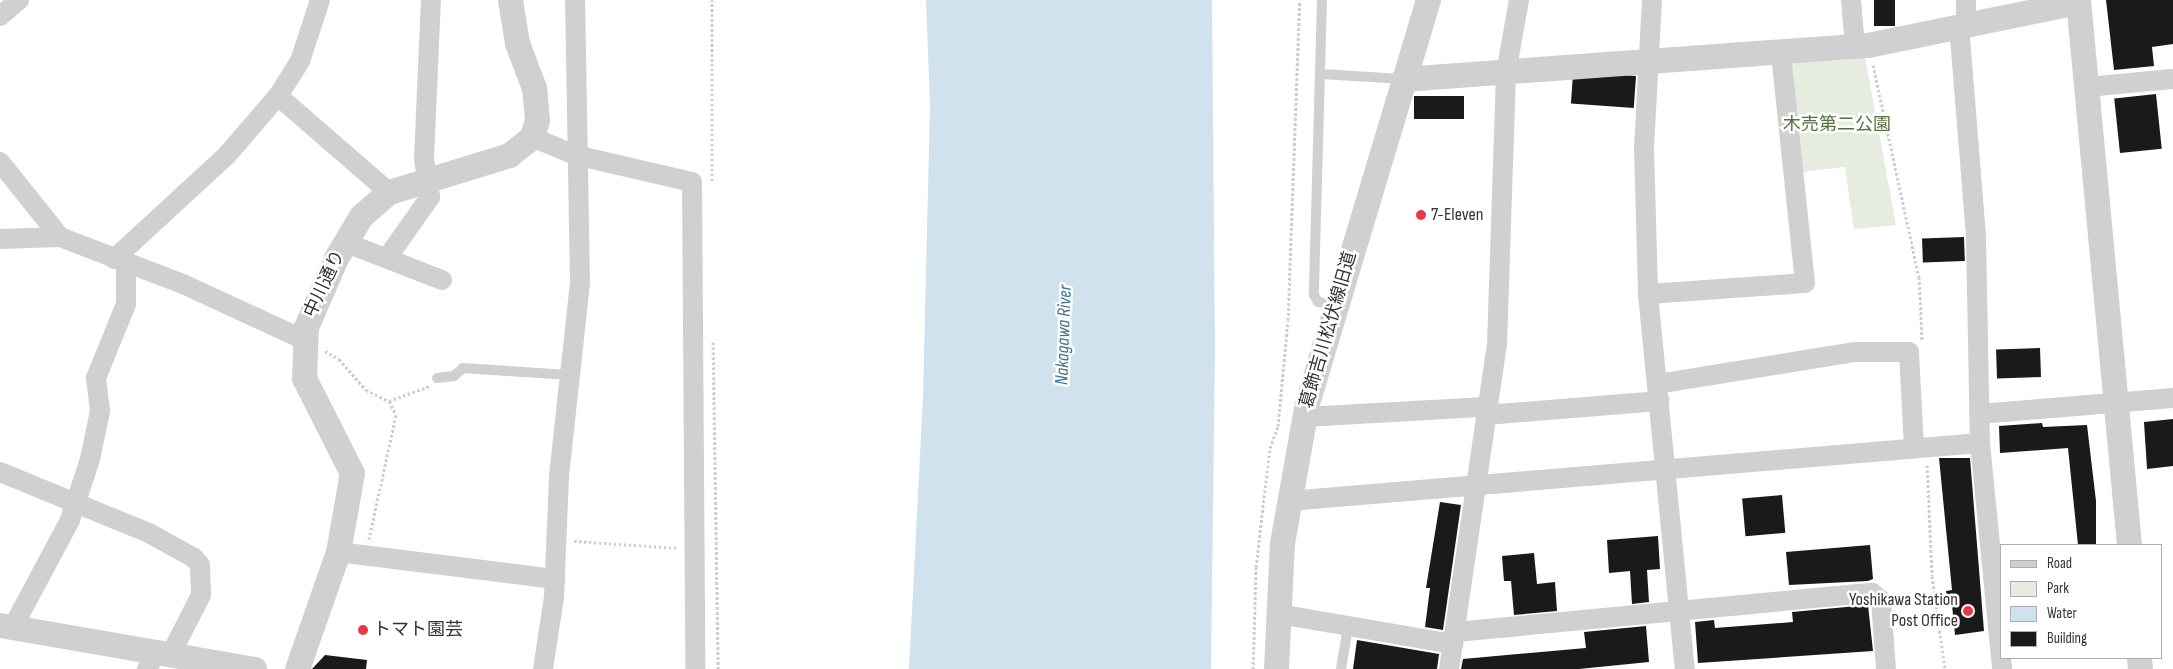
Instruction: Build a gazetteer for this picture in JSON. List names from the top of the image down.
{
  "streets": {
    "street": ["中川通り", "葛飾吉川松伏線旧道"]
  },
  "water": ["Nakagawa River"],
  "parks": ["木売第二公園"],
  "places": ["7-Eleven", "Yoshikawa Station Post Office", "トマト園芸"],
  "legend": [
    "Road",
    "Park",
    "Water",
    "Building"
  ]
}
